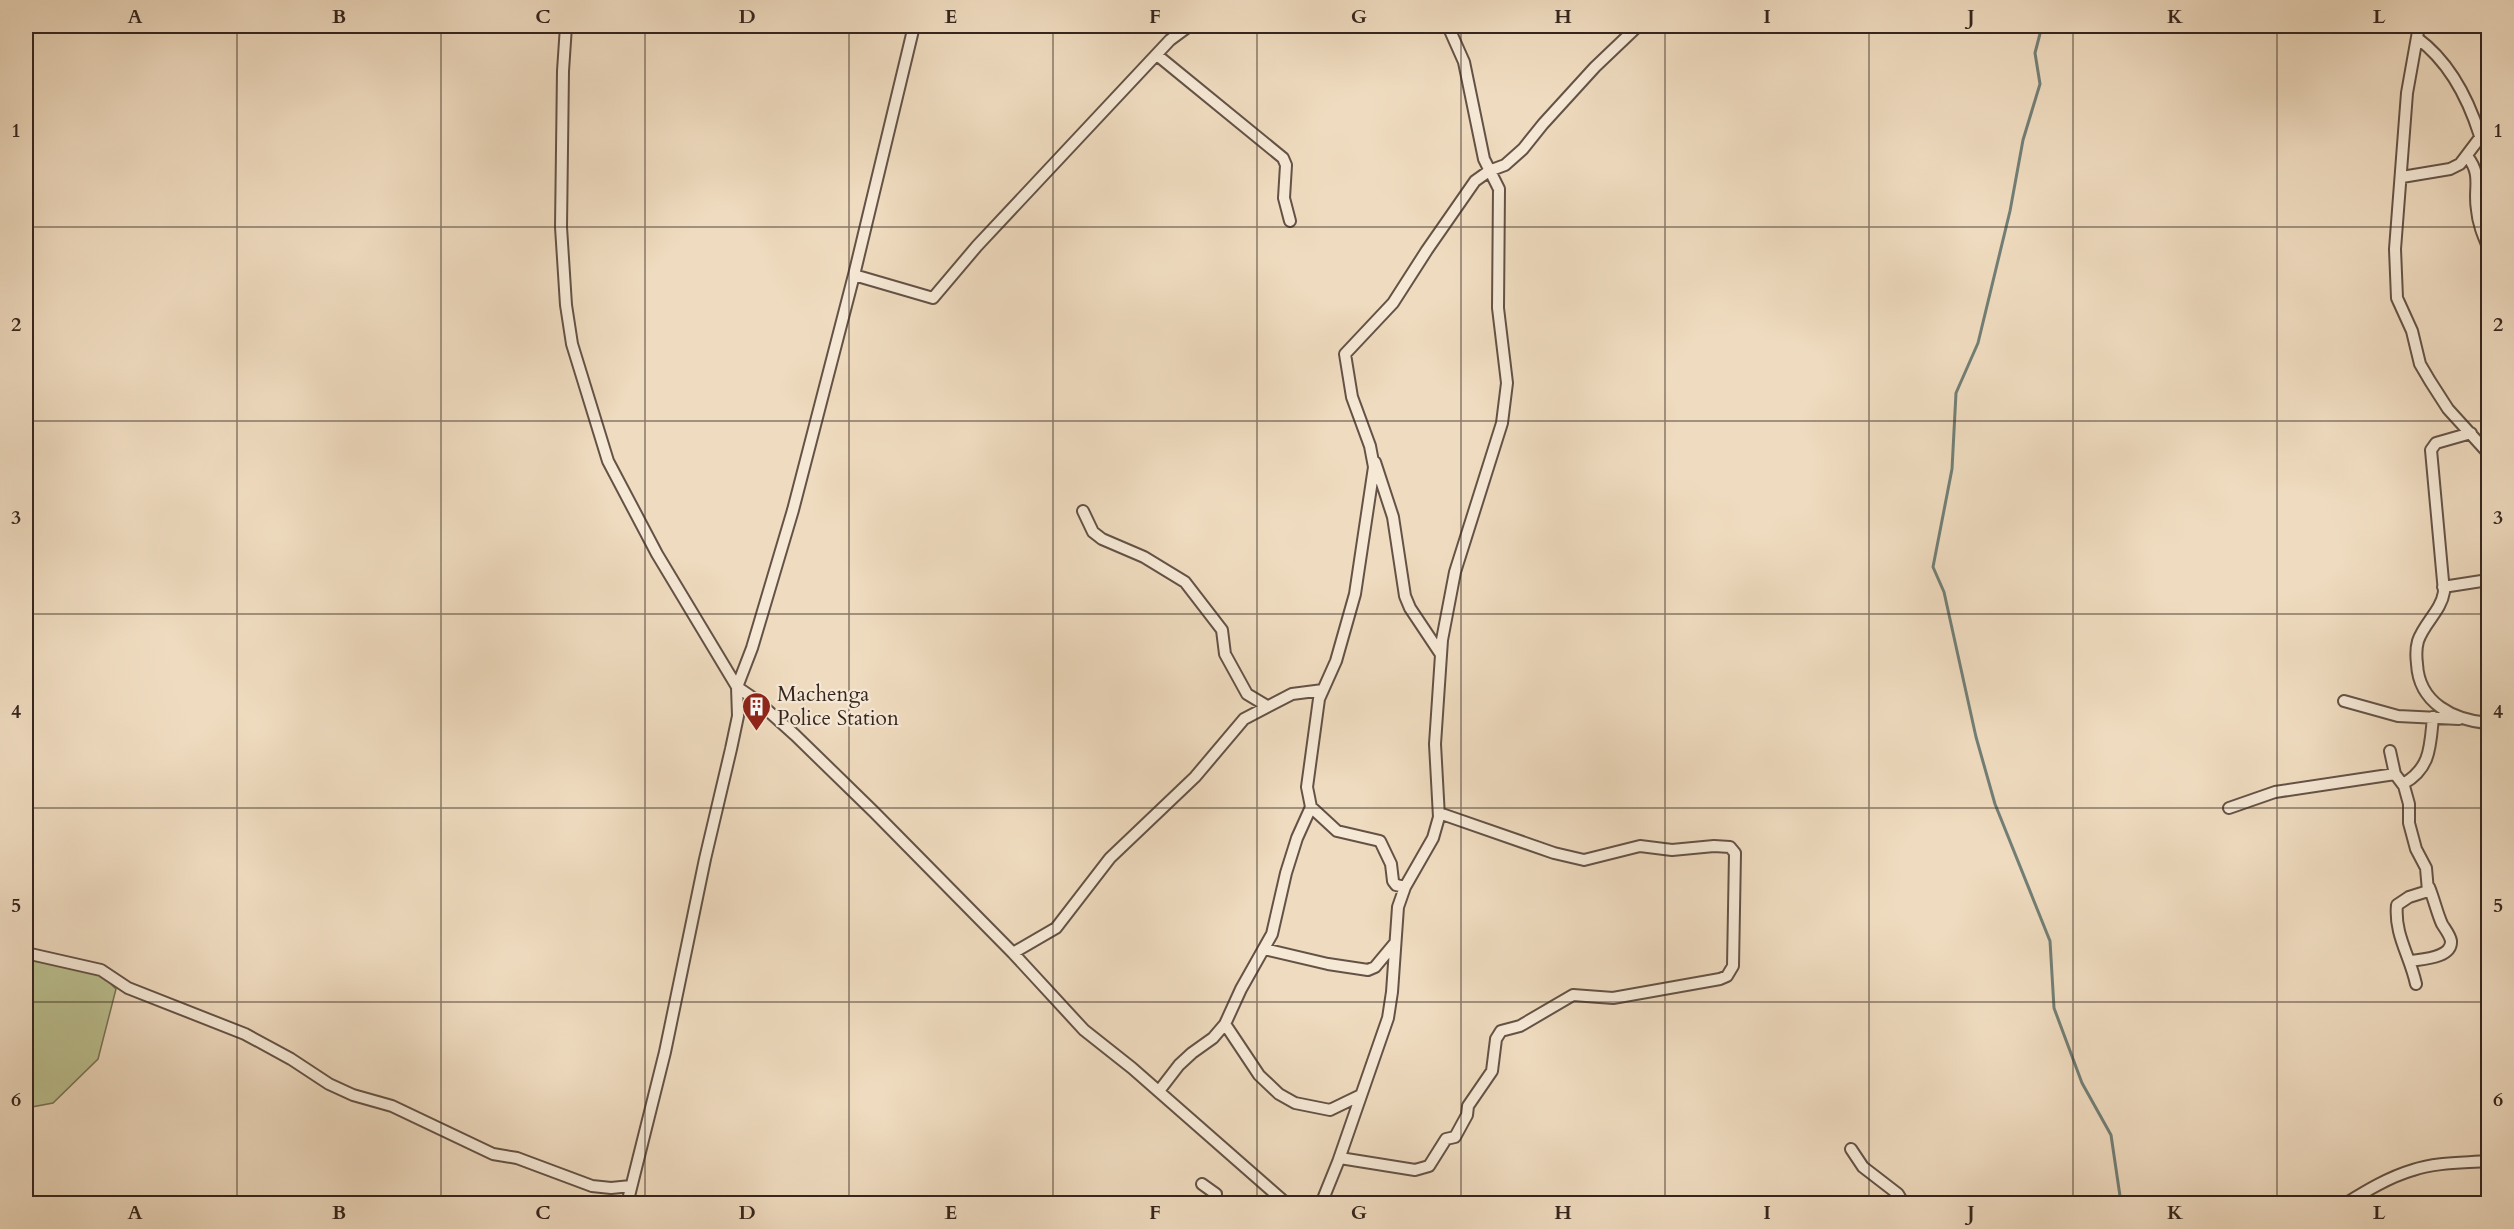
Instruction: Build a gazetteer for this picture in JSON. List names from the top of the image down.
{
  "places": {
    "building": ["Machenga Police Station"]
  },
  "grid": {
    "columns": [
      "A",
      "B",
      "C",
      "D",
      "E",
      "F",
      "G",
      "H",
      "I",
      "J",
      "K",
      "L"
    ],
    "rows": [
      "1",
      "2",
      "3",
      "4",
      "5",
      "6"
    ]
  }
}
